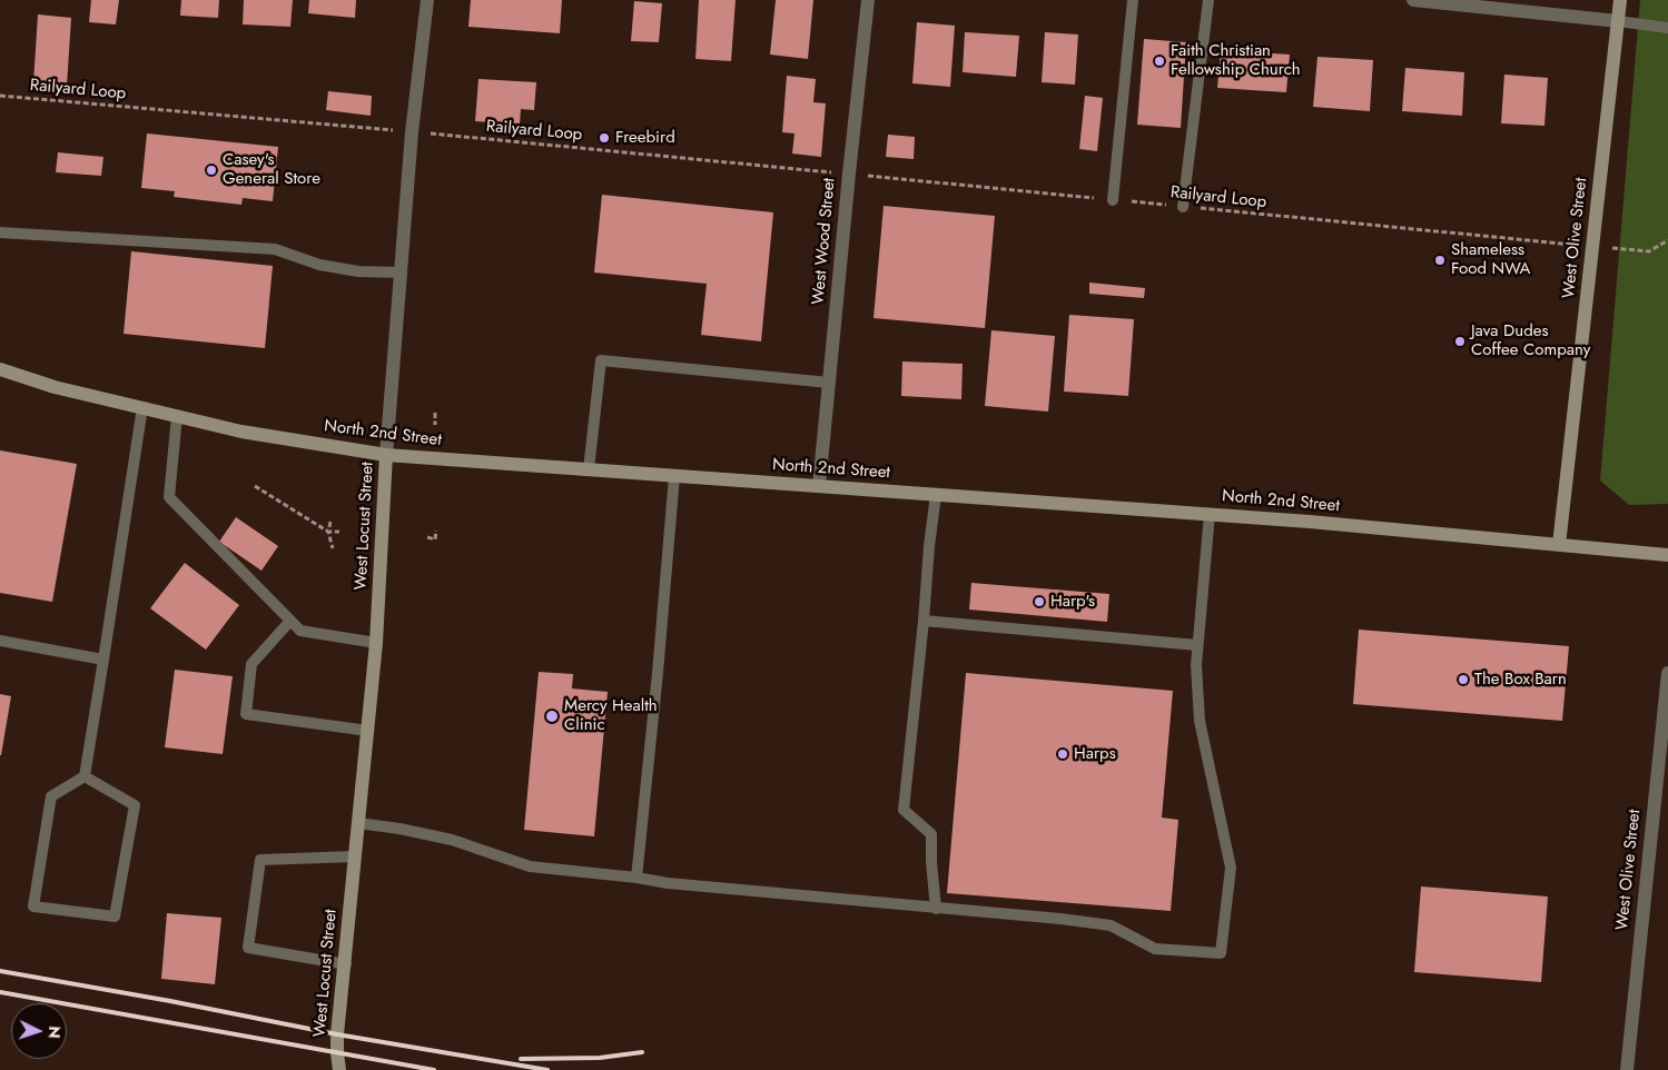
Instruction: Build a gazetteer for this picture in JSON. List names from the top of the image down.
{
  "streets": {
    "main road": ["West Olive Street", "North 2nd Street", "West Locust Street"],
    "street": ["West Wood Street"],
    "path": ["Railyard Loop"]
  },
  "crossings": [
    ["West Olive Street", "North 2nd Street"],
    ["West Wood Street", "North 2nd Street"],
    ["North 2nd Street", "West Locust Street"]
  ],
  "places": [
    "Faith Christian Fellowship Church",
    "Freebird",
    "Casey's General Store",
    "Shameless Food NWA",
    "Java Dudes Coffee Company",
    "Harp's",
    "The Box Barn",
    "Mercy Health Clinic",
    "Harps"
  ],
  "north": "right"
}
